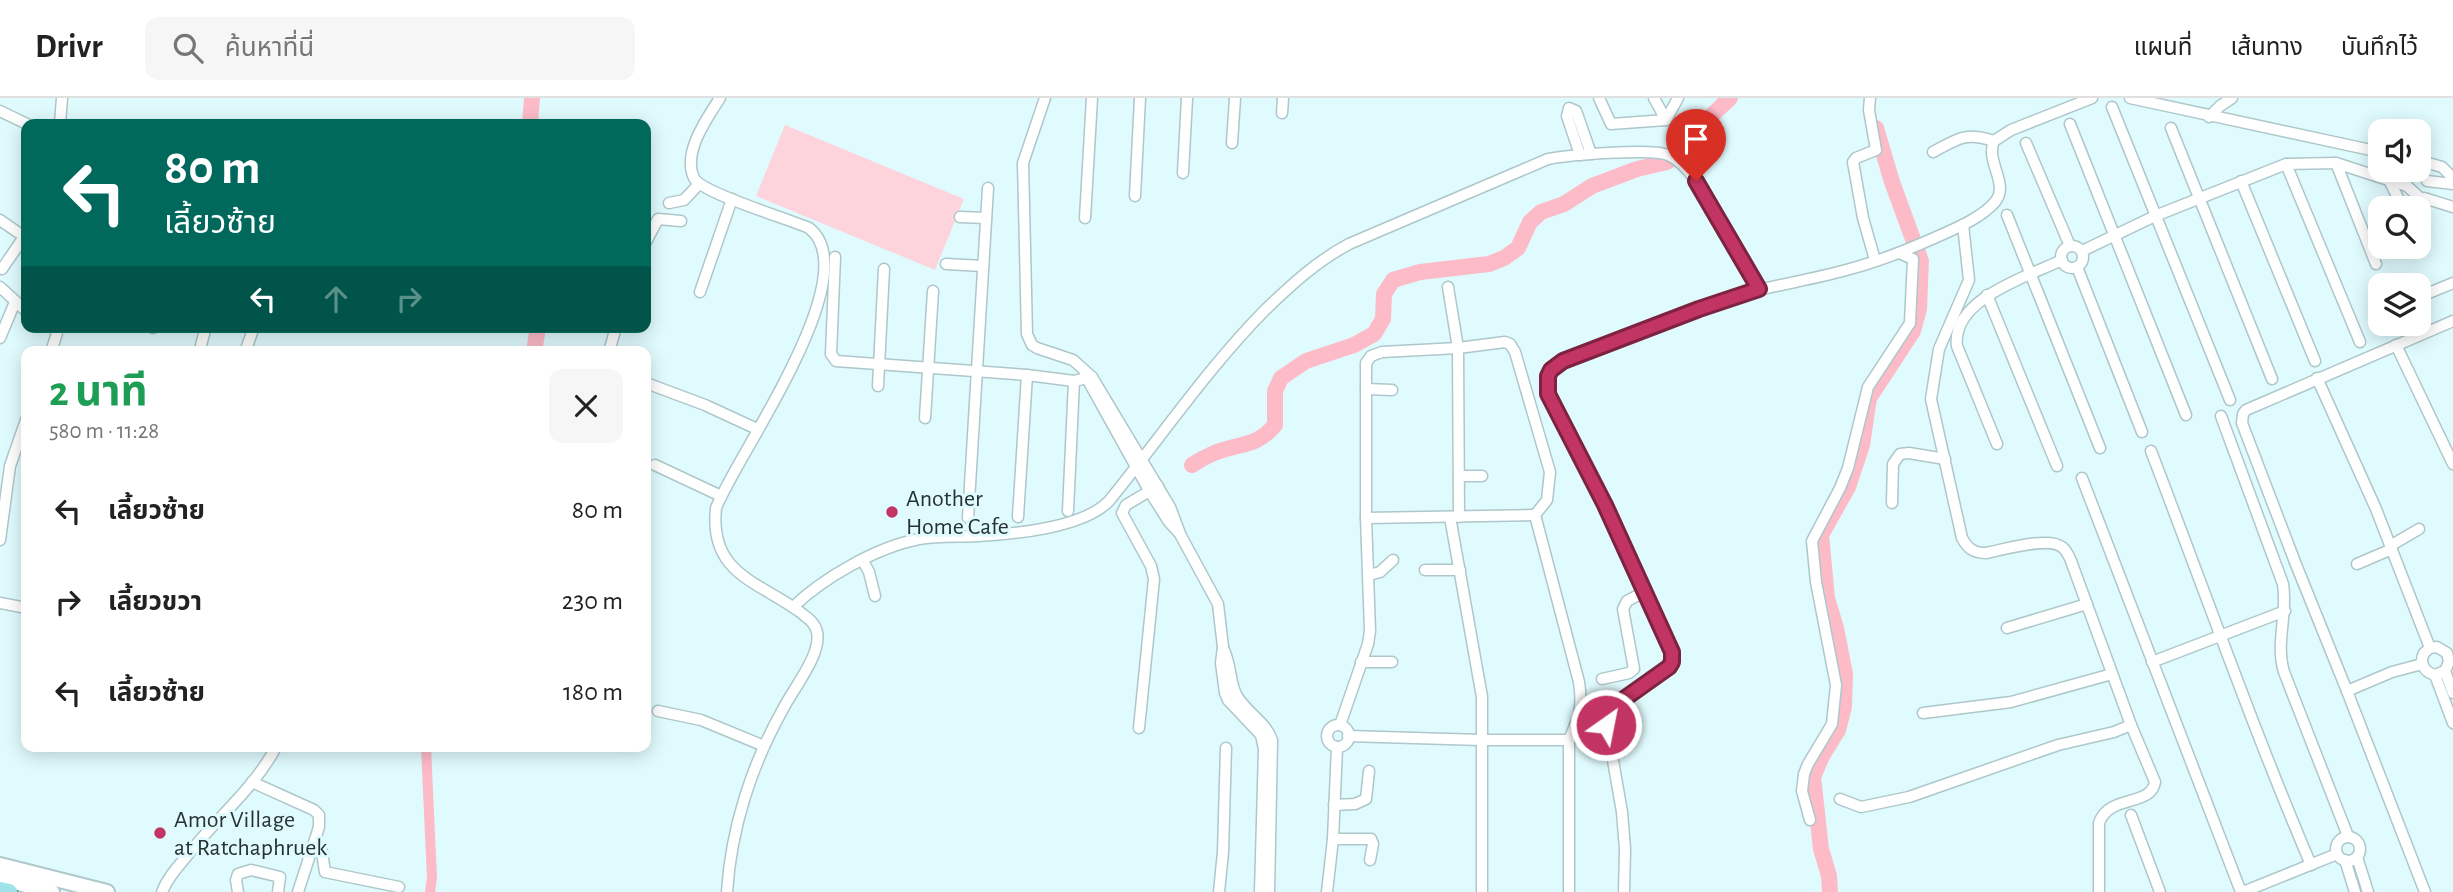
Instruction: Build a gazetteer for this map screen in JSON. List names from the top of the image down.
{
  "places": ["Another Home Cafe", "Amor Village at Ratchaphruek"],
  "page": {
    "header": "Drivr",
    "search": "ค้นหาที่นี่",
    "nav": ["แผนที่", "เส้นทาง", "บันทึกไว้"],
    "turn": ["80 m", "เลี้ยวซ้าย"],
    "heading": ["2 นาที", "580 m · 11:28"],
    "list": [
      {
        "name": "เลี้ยวซ้าย",
        "value": "80 m"
      },
      {
        "name": "เลี้ยวขวา",
        "value": "230 m"
      },
      {
        "name": "เลี้ยวซ้าย",
        "value": "180 m"
      }
    ]
  }
}
